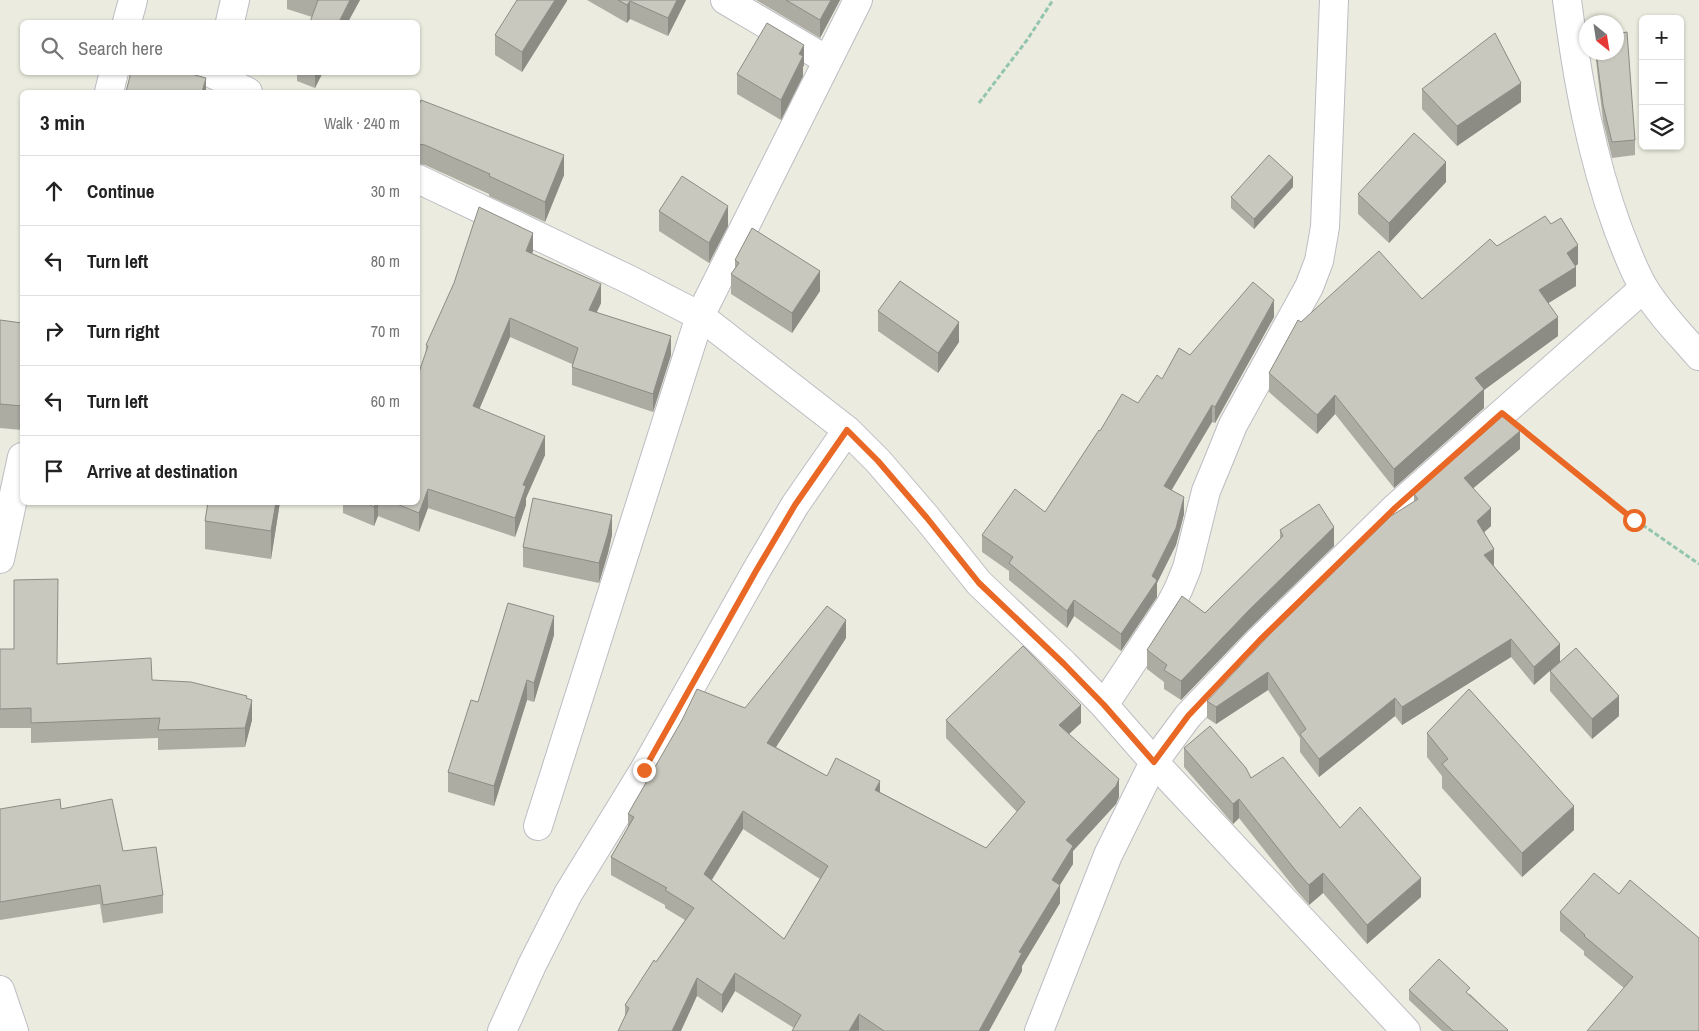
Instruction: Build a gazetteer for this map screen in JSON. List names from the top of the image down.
{
  "north": "bottom right",
  "page": {
    "map_buttons": ["+", "−"],
    "search": "Search here",
    "heading": ["3 min", "Walk · 240 m"],
    "list": [
      ["Continue", "30 m"],
      ["Turn left", "80 m"],
      ["Turn right", "70 m"],
      ["Turn left", "60 m"],
      "Arrive at destination"
    ]
  }
}
